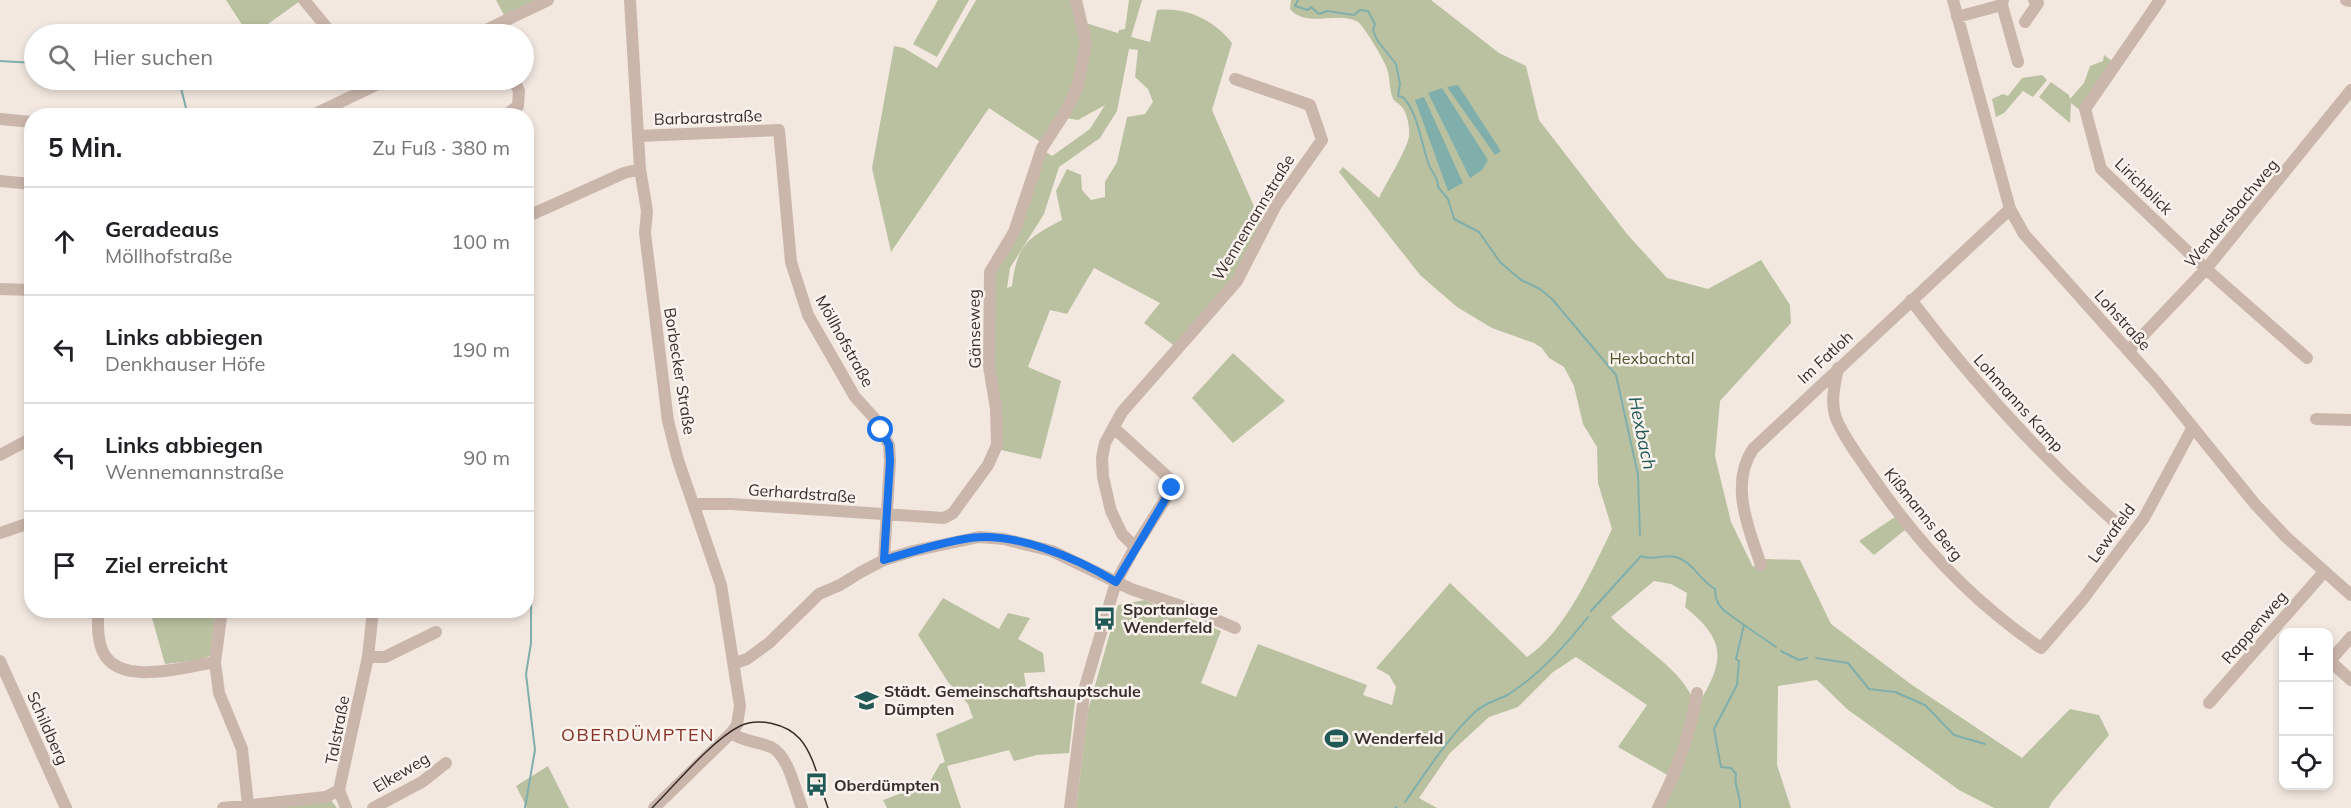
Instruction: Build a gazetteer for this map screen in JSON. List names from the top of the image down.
{
  "streets": {
    "street": [
      "Barbarastraße",
      "Lirichblick",
      "Wendersbachweg",
      "Wennemannstraße",
      "Lohstraße",
      "Gänseweg",
      "Möllhofstraße",
      "Im Fatloh",
      "Borbecker Straße",
      "Lohmanns Kamp",
      "Gerhardstraße",
      "Kißmanns Berg",
      "Lewafeld",
      "Rappenweg",
      "Schildberg",
      "Talstraße",
      "Elkeweg"
    ]
  },
  "crossings": [
    ["Barbarastraße", "Möllhofstraße"],
    ["Barbarastraße", "Borbecker Straße"],
    ["Lirichblick", "Wendersbachweg"],
    ["Wendersbachweg", "Lohstraße"],
    ["Lohstraße", "Im Fatloh"],
    ["Lohstraße", "Lewafeld"],
    ["Lohstraße", "Rappenweg"],
    ["Gänseweg", "Gerhardstraße"],
    ["Möllhofstraße", "Gerhardstraße"],
    ["Im Fatloh", "Lohmanns Kamp"],
    ["Im Fatloh", "Kißmanns Berg"],
    ["Borbecker Straße", "Gerhardstraße"],
    ["Kißmanns Berg", "Lewafeld"]
  ],
  "districts": ["OBERDÜMPTEN"],
  "water": ["Hexbach"],
  "parks": ["Hexbachtal"],
  "places": {
    "bus stop": ["Sportanlage Wenderfeld", "Oberdümpten"],
    "school or university": ["Städt. Gemeinschaftshauptschule Dümpten"],
    "sports": ["Wenderfeld"]
  },
  "page": {
    "search": "Hier suchen",
    "heading": ["5 Min.", "Zu Fuß · 380 m"],
    "list": [
      ["Geradeaus", "Möllhofstraße", "100 m"],
      ["Links abbiegen", "Denkhauser Höfe", "190 m"],
      ["Links abbiegen", "Wennemannstraße", "90 m"],
      "Ziel erreicht"
    ],
    "map_buttons": ["+", "−"]
  }
}
